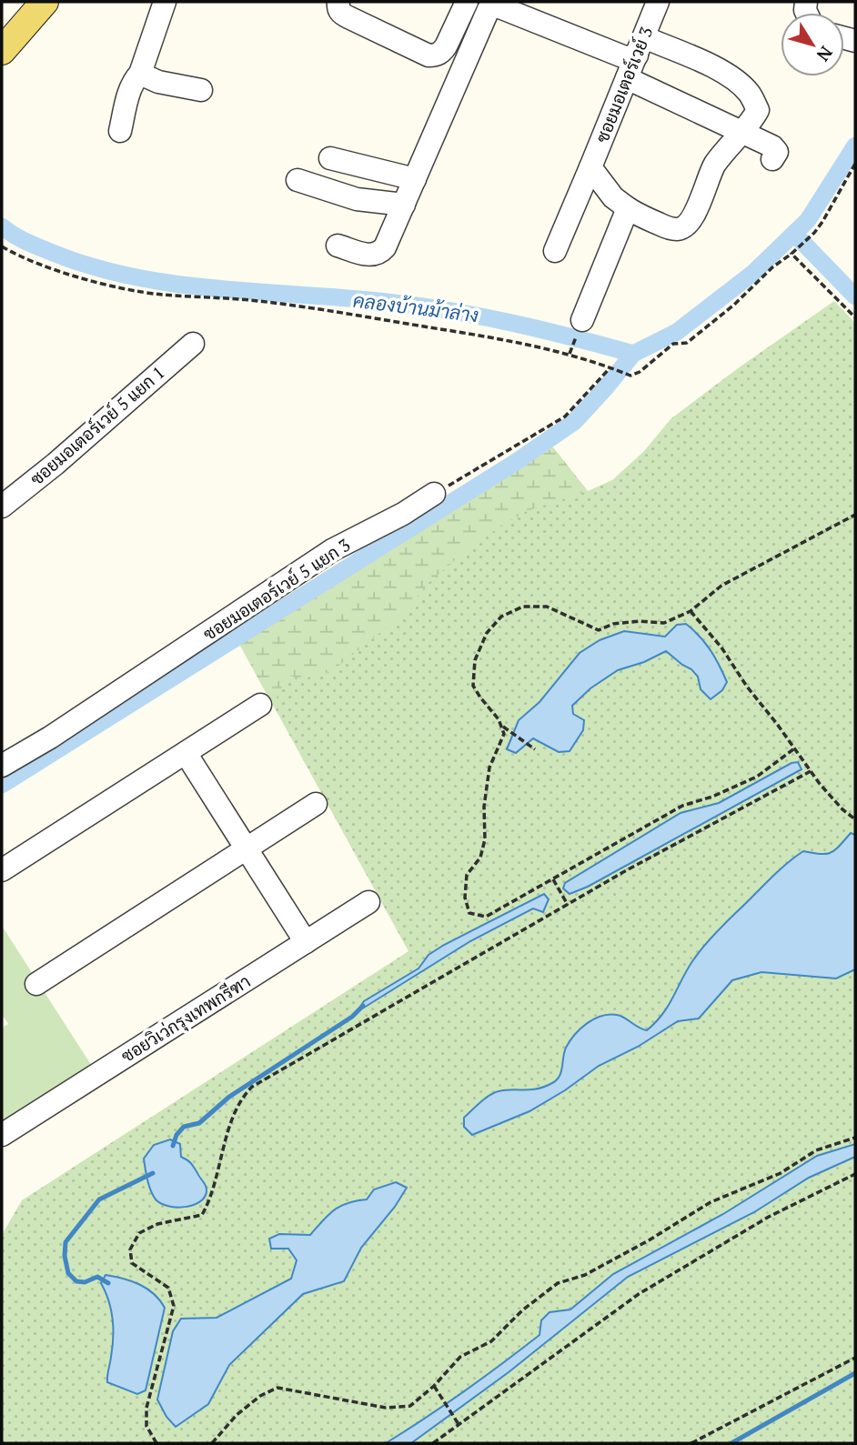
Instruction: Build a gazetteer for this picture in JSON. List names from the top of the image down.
{
  "streets": {
    "street": [
      "ซอยมอเตอร์เวย์ 3",
      "ซอยมอเตอร์เวย์ 5 แยก 1",
      "ซอยมอเตอร์เวย์ 5 แยก 3",
      "ซอยวิเว่กรุงเทพกรีฑา"
    ]
  },
  "water": ["คลองบ้านม้าล่าง"],
  "north": "bottom right"
}
